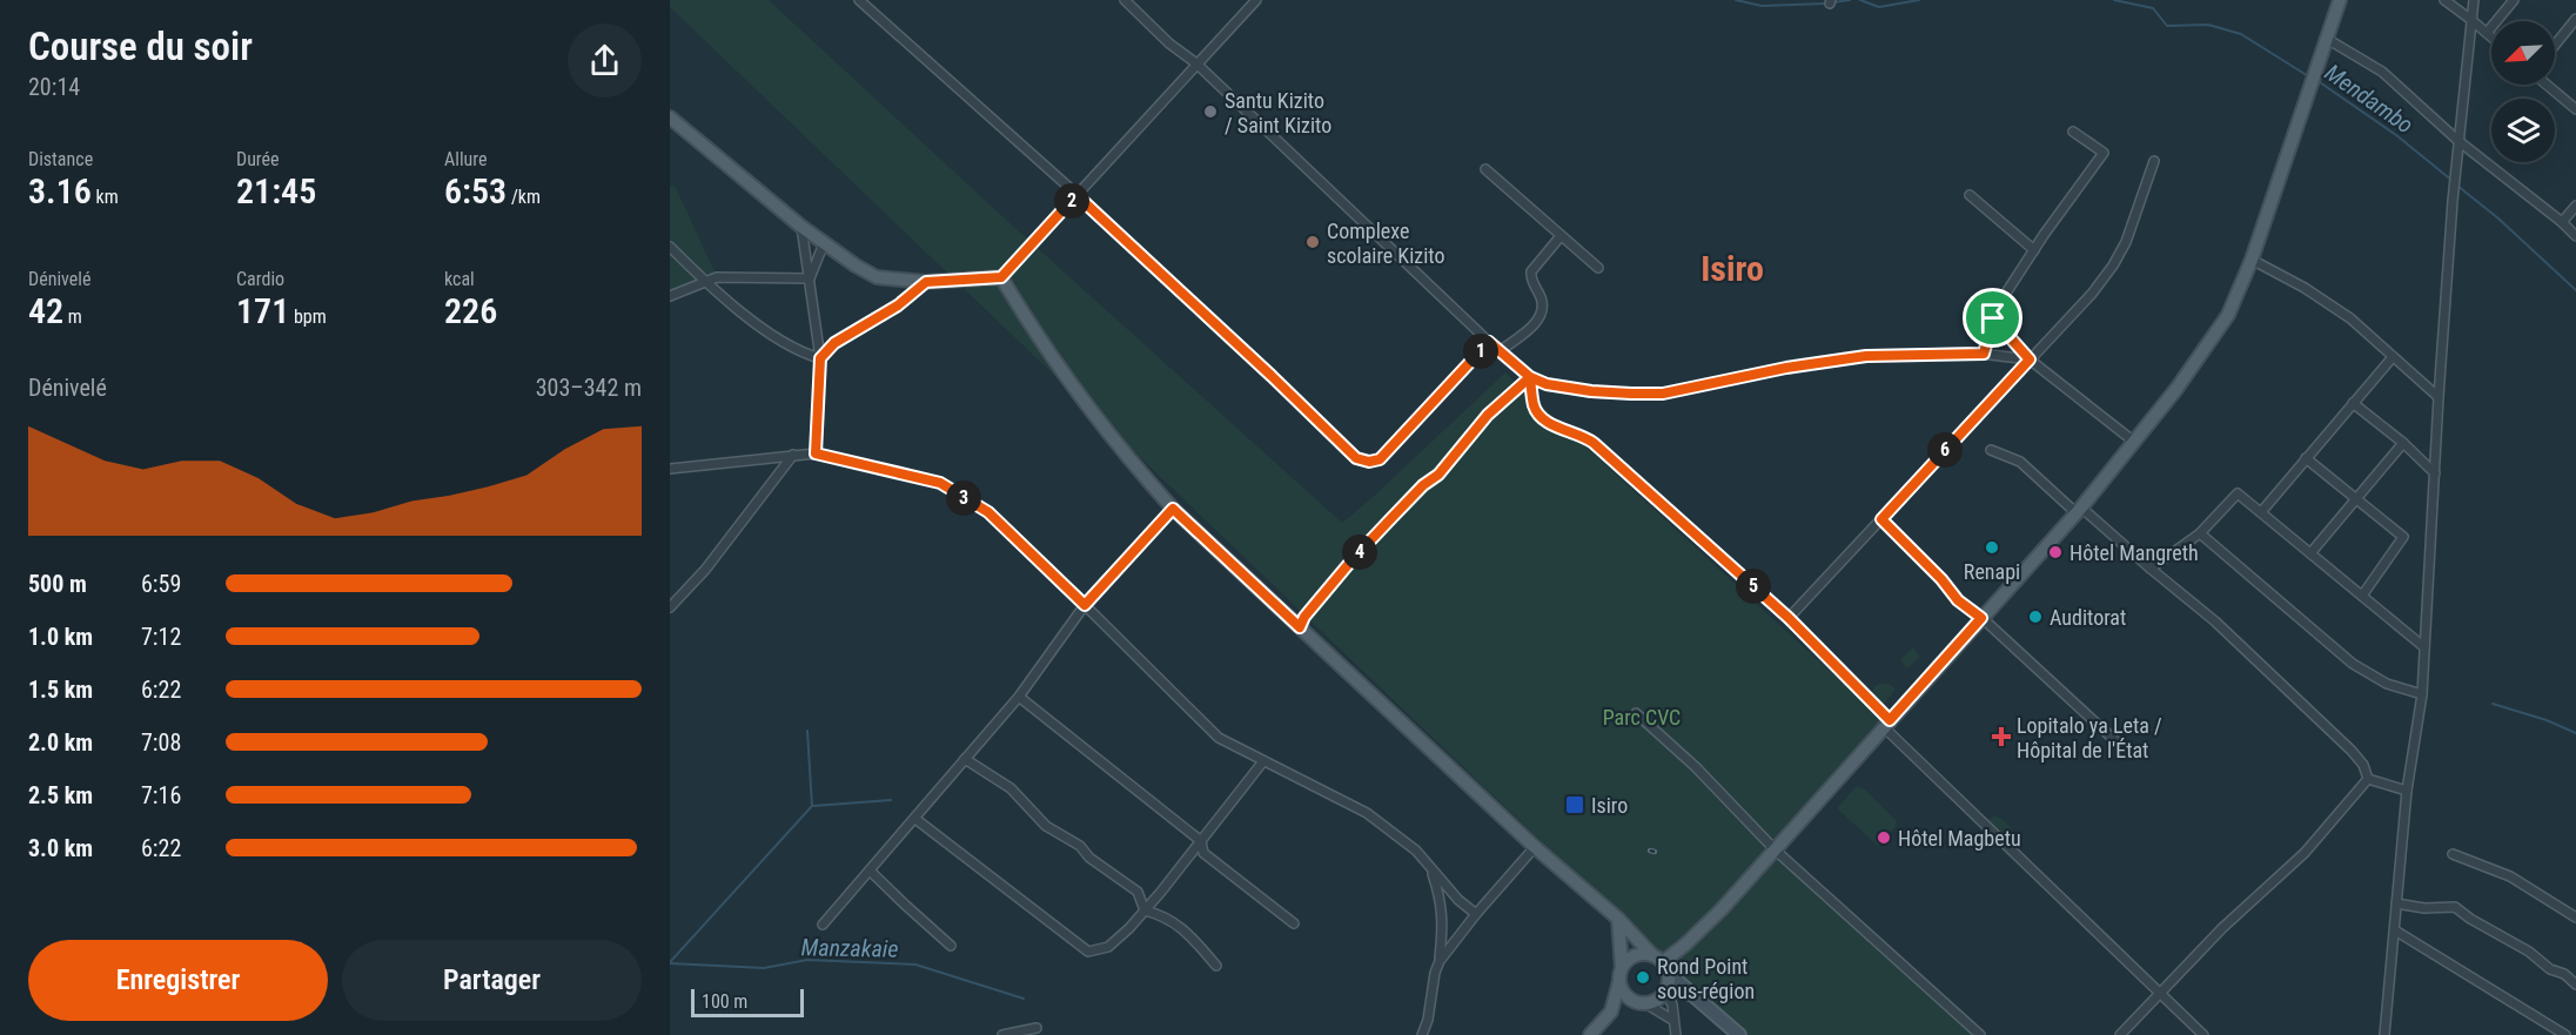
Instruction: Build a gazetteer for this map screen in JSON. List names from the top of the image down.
{
  "districts": ["Isiro"],
  "water": ["Mendambo", "Manzakaie"],
  "parks": ["Parc CVC"],
  "places": {
    "other": [
      "Santu Kizito / Saint Kizito",
      "Complexe scolaire Kizito",
      "Renapi",
      "Hôtel Mangreth",
      "Auditorat",
      "Hôtel Magbetu",
      "Rond Point sous-région"
    ],
    "health": ["Lopitalo ya Leta / Hôpital de l'État"],
    "transit": ["Isiro"]
  },
  "scale_bar": "100 m",
  "north": "bottom left",
  "page": {
    "heading": ["Course du soir", "20:14"],
    "stats": [
      ["Distance", "3.16 km"],
      ["Durée", "21:45"],
      ["Allure", "6:53 /km"],
      ["Dénivelé", "42 m"],
      ["Cardio", "171 bpm"],
      ["kcal", "226"]
    ],
    "pins": [
      "2",
      "1",
      "6",
      "3",
      "4",
      "5"
    ],
    "chart": ["Dénivelé", "303–342 m"],
    "list": [
      {
        "name": "500 m",
        "note": "6:59"
      },
      {
        "name": "1.0 km",
        "note": "7:12"
      },
      {
        "name": "1.5 km",
        "note": "6:22"
      },
      {
        "name": "2.0 km",
        "note": "7:08"
      },
      {
        "name": "2.5 km",
        "note": "7:16"
      },
      {
        "name": "3.0 km",
        "note": "6:22"
      }
    ],
    "buttons": ["Enregistrer", "Partager"],
    "scale": "100 m"
  }
}
